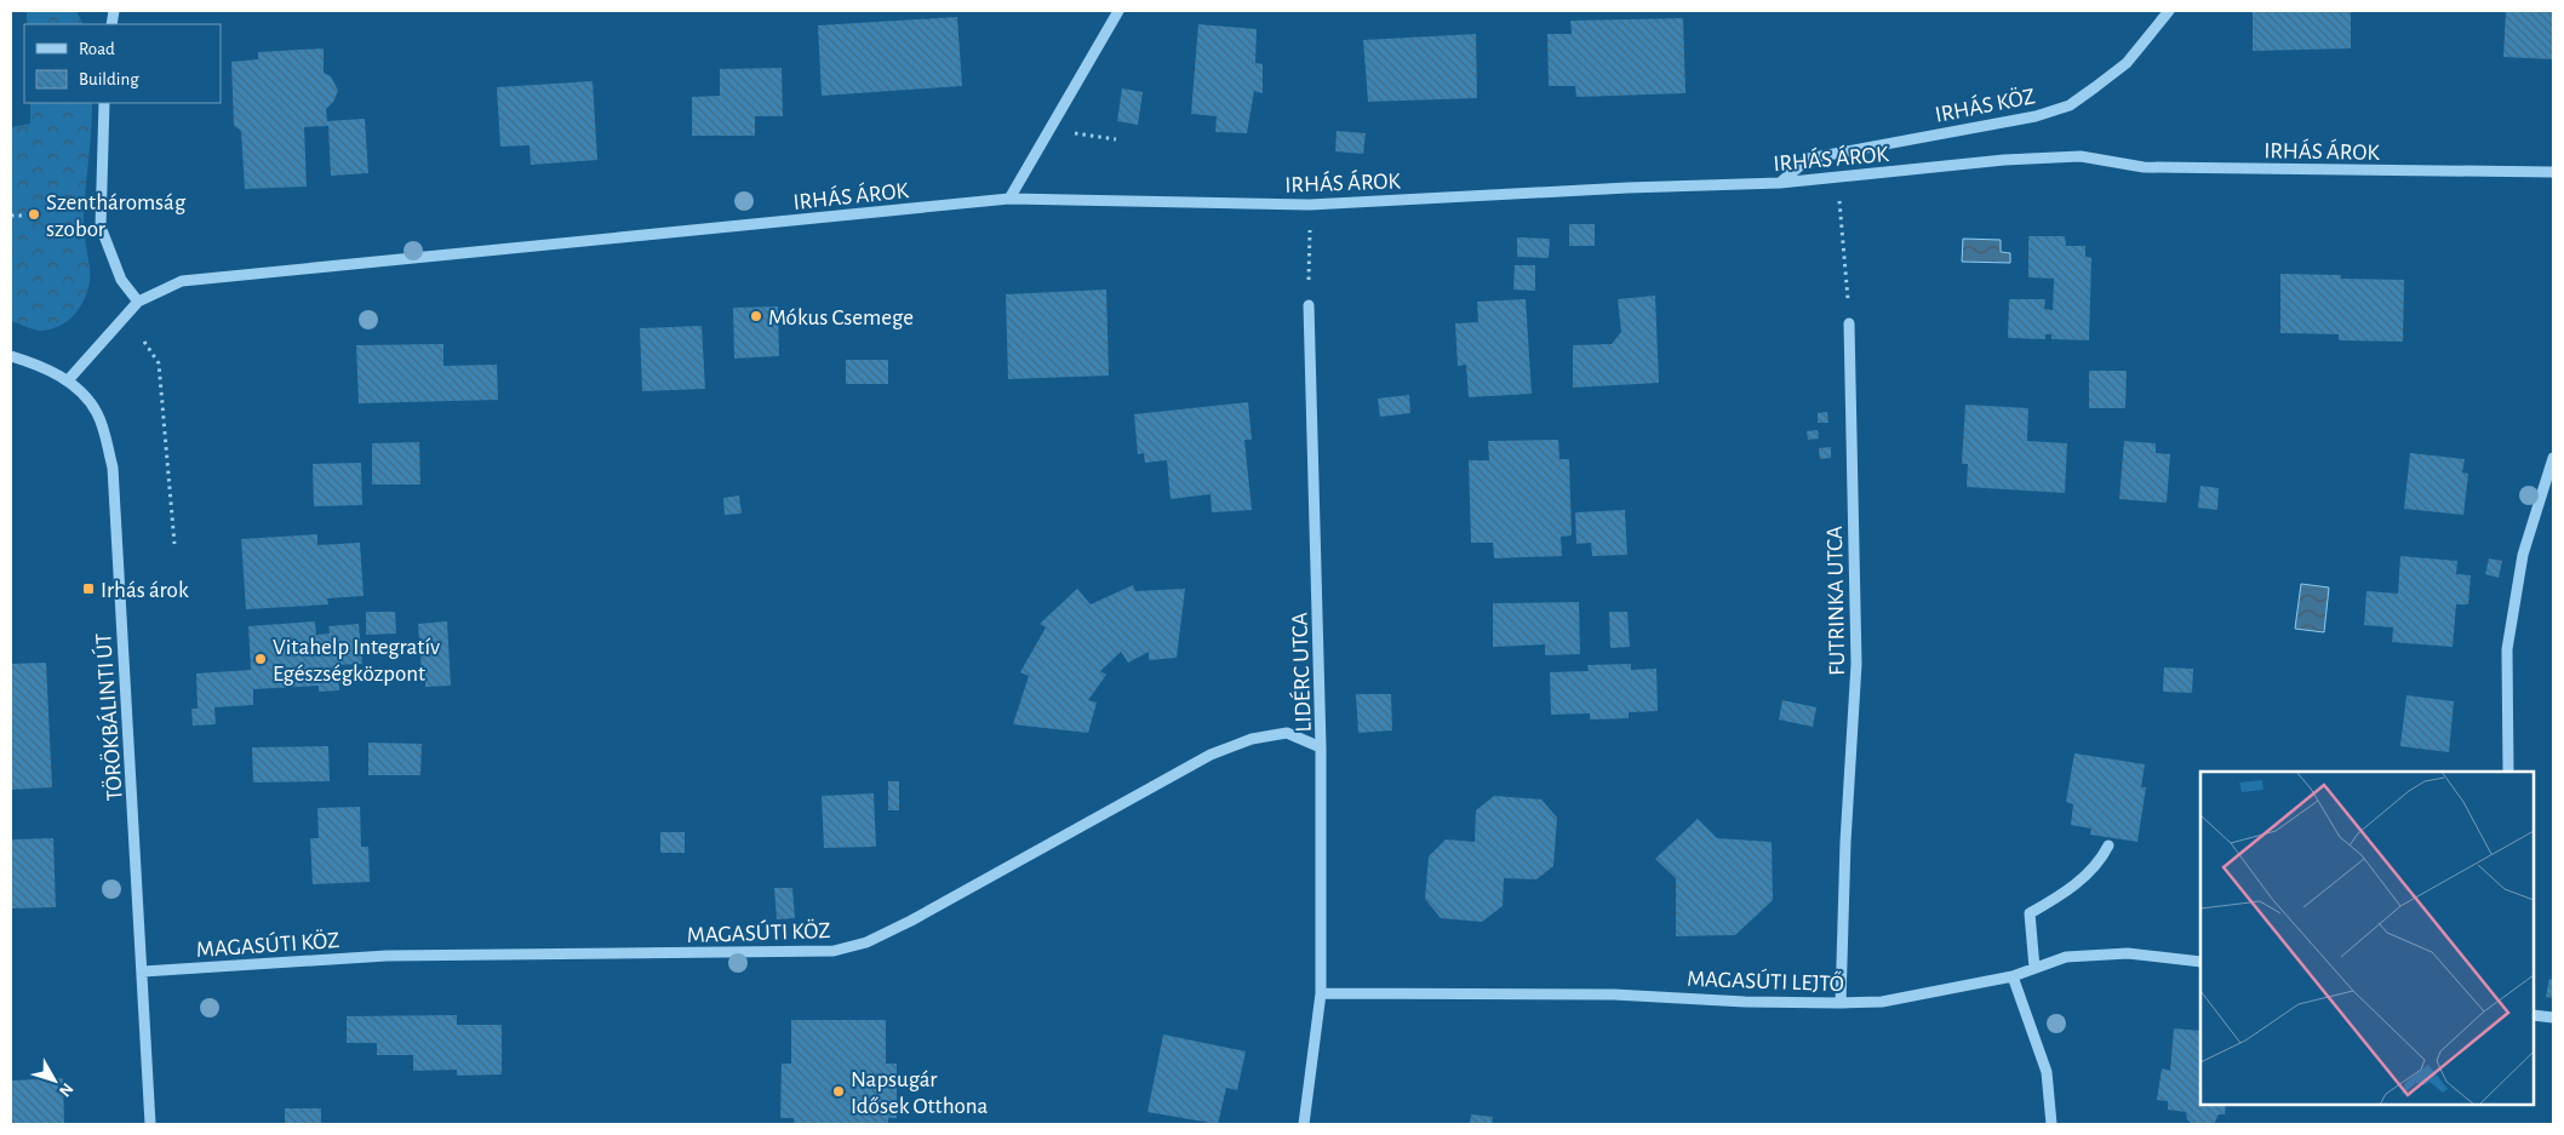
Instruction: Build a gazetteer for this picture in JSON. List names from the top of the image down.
{
  "streets": {
    "street": [
      "IRHÁS KÖZ",
      "IRHÁS ÁROK",
      "FUTRINKA UTCA",
      "LIDÉRC UTCA",
      "TÖRÖKBÁLINTI ÚT",
      "MAGASÚTI KÖZ",
      "MAGASÚTI LEJTŐ"
    ]
  },
  "crossings": [
    ["IRHÁS KÖZ", "IRHÁS ÁROK"],
    ["FUTRINKA UTCA", "MAGASÚTI LEJTŐ"],
    ["LIDÉRC UTCA", "MAGASÚTI KÖZ"],
    ["LIDÉRC UTCA", "MAGASÚTI LEJTŐ"],
    ["TÖRÖKBÁLINTI ÚT", "MAGASÚTI KÖZ"]
  ],
  "places": {
    "other": [
      "Szentháromság szobor",
      "Mókus Csemege",
      "Vitahelp Integratív Egészségközpont",
      "Napsugár Idősek Otthona"
    ],
    "transit": ["Irhás árok"]
  },
  "legend": ["Road", "Building"],
  "north": "bottom right"
}
